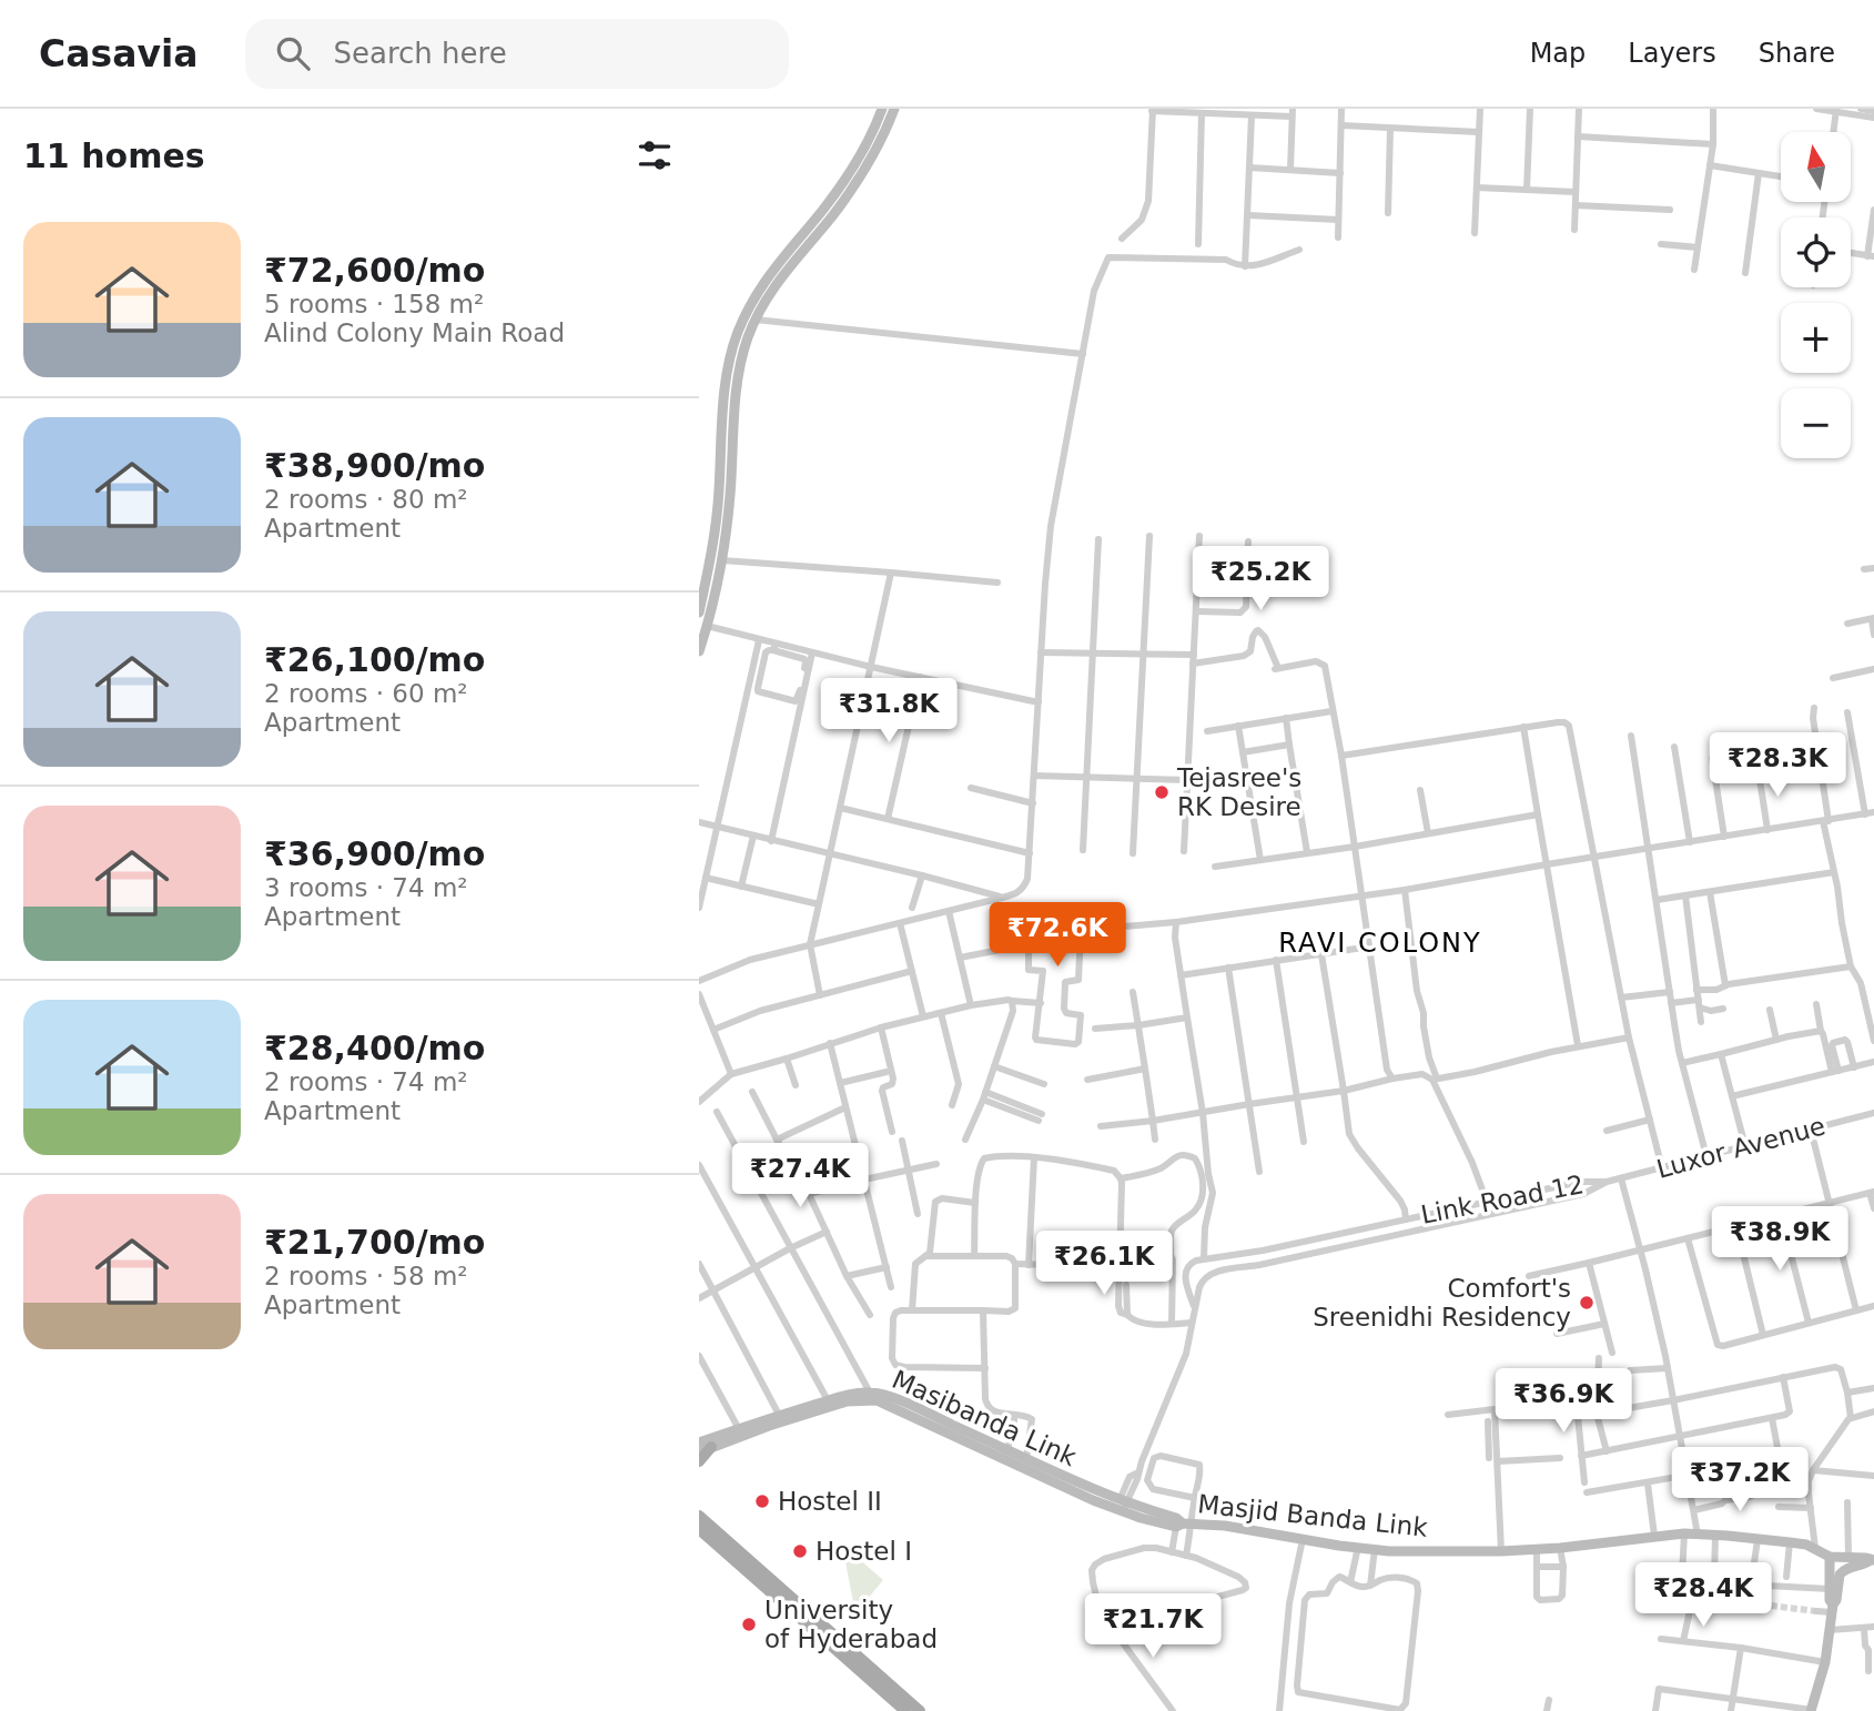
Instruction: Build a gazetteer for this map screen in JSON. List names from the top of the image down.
{
  "streets": {
    "main road": ["Masibanda Link", "Masjid Banda Link"],
    "street": ["Luxor Avenue", "Link Road 12"]
  },
  "crossings": [
    ["Luxor Avenue", "Link Road 12"],
    ["Link Road 12", "Masibanda Link"],
    ["Masibanda Link", "Masjid Banda Link"]
  ],
  "districts": ["RAVI COLONY"],
  "places": [
    "Tejasree's RK Desire",
    "Comfort's Sreenidhi Residency",
    "Hostel II",
    "Hostel I",
    "University of Hyderabad"
  ],
  "north": "top",
  "page": {
    "header": "Casavia",
    "search": "Search here",
    "nav": ["Map", "Layers", "Share"],
    "heading": "11 homes",
    "map_buttons": ["+", "−"],
    "list": [
      {
        "name": "₹72,600/mo",
        "note": "5 rooms · 158 m² · Alind Colony Main Road"
      },
      {
        "name": "₹38,900/mo",
        "note": "2 rooms · 80 m² · Apartment"
      },
      {
        "name": "₹26,100/mo",
        "note": "2 rooms · 60 m² · Apartment"
      },
      {
        "name": "₹36,900/mo",
        "note": "3 rooms · 74 m² · Apartment"
      },
      {
        "name": "₹28,400/mo",
        "note": "2 rooms · 74 m² · Apartment"
      },
      {
        "name": "₹21,700/mo",
        "note": "2 rooms · 58 m² · Apartment"
      }
    ],
    "price": [
      "₹25.2K",
      "₹31.8K",
      "₹28.3K",
      "₹72.6K",
      "₹27.4K",
      "₹38.9K",
      "₹26.1K",
      "₹36.9K",
      "₹37.2K",
      "₹28.4K",
      "₹21.7K"
    ]
  }
}
